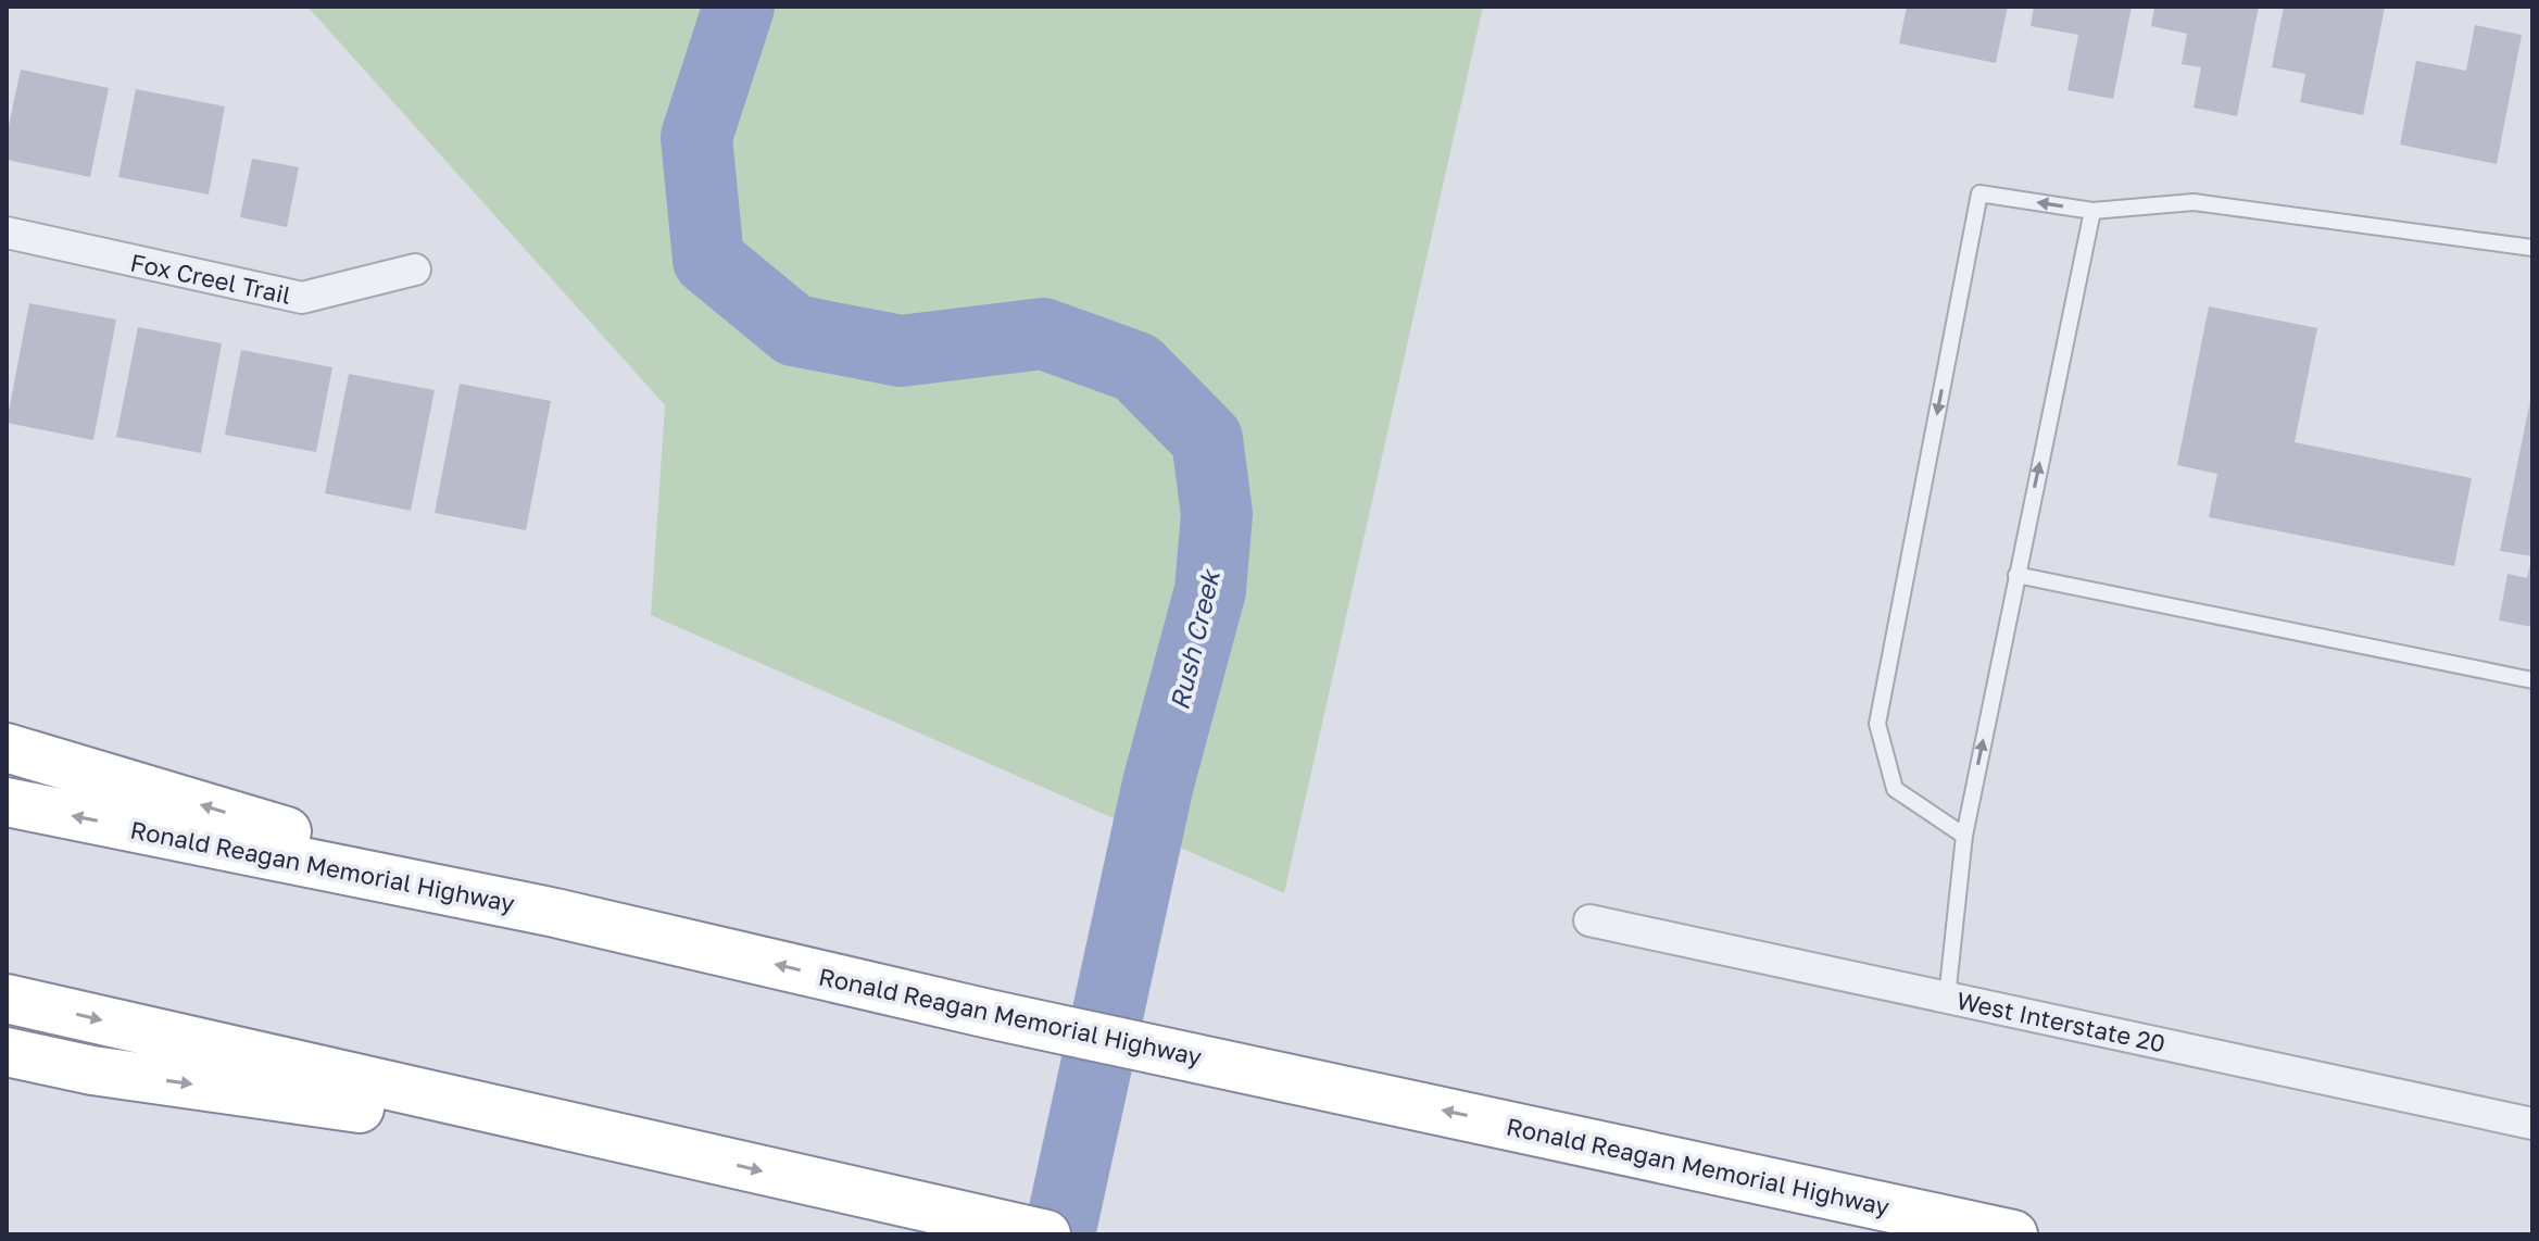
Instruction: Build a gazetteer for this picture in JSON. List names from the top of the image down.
{
  "streets": {
    "highway": ["Ronald Reagan Memorial Highway"],
    "street": ["Fox Creel Trail", "West Interstate 20"]
  },
  "water": ["Rush Creek"]
}
